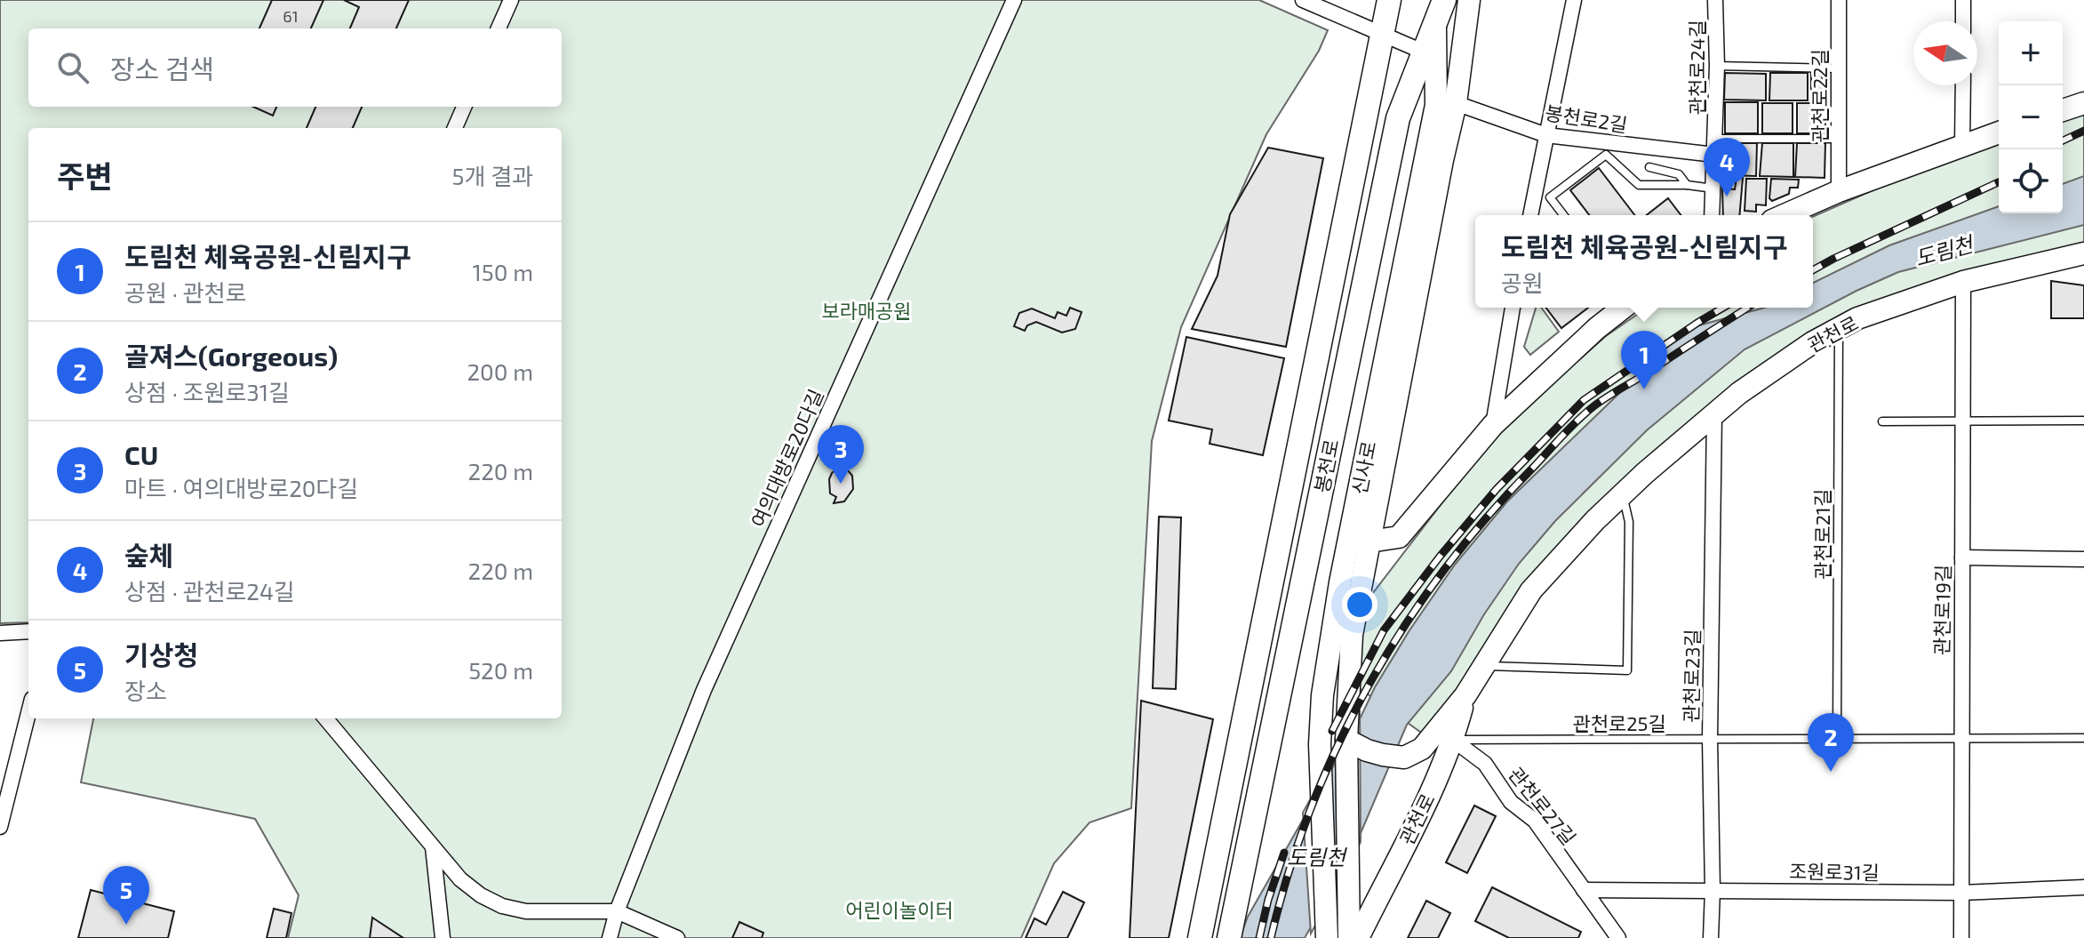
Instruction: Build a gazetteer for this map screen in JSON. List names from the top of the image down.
{
  "streets": {
    "main road": ["관천로", "봉천로", "신사로"],
    "street": [
      "관천로24길",
      "관천로22길",
      "봉천로2길",
      "여의대방로20다길",
      "관천로19길",
      "관천로23길",
      "관천로27길",
      "조원로31길"
    ],
    "lane": ["관천로21길", "관천로25길"]
  },
  "crossings": [
    ["관천로24길", "봉천로2길"],
    ["봉천로2길", "신사로"],
    ["관천로", "신사로"],
    ["관천로", "관천로21길"],
    ["관천로", "관천로19길"],
    ["관천로", "관천로23길"],
    ["관천로", "관천로25길"],
    ["관천로", "관천로27길"],
    ["봉천로", "신사로"],
    ["관천로21길", "관천로25길"],
    ["관천로19길", "관천로25길"],
    ["관천로19길", "조원로31길"],
    ["관천로23길", "관천로25길"],
    ["관천로23길", "조원로31길"],
    ["관천로25길", "관천로27길"],
    ["관천로27길", "조원로31길"]
  ],
  "water": ["도림천"],
  "parks": ["보라매공원", "어린이놀이터"],
  "house_numbers": ["61"],
  "north": "left",
  "page": {
    "map_buttons": ["+", "−"],
    "search": "장소 검색",
    "heading": ["주변", "5개 결과"],
    "pins": [
      "4",
      "1",
      "3",
      "2",
      "5"
    ],
    "popup": ["도림천 체육공원-신림지구", "공원"],
    "list": [
      {
        "mark": "1",
        "name": "도림천 체육공원-신림지구",
        "note": "공원 · 관천로",
        "value": "150 m"
      },
      {
        "mark": "2",
        "name": "골져스(Gorgeous)",
        "note": "상점 · 조원로31길",
        "value": "200 m"
      },
      {
        "mark": "3",
        "name": "CU",
        "note": "마트 · 여의대방로20다길",
        "value": "220 m"
      },
      {
        "mark": "4",
        "name": "숲체",
        "note": "상점 · 관천로24길",
        "value": "220 m"
      },
      {
        "mark": "5",
        "name": "기상청",
        "note": "장소",
        "value": "520 m"
      }
    ]
  }
}
